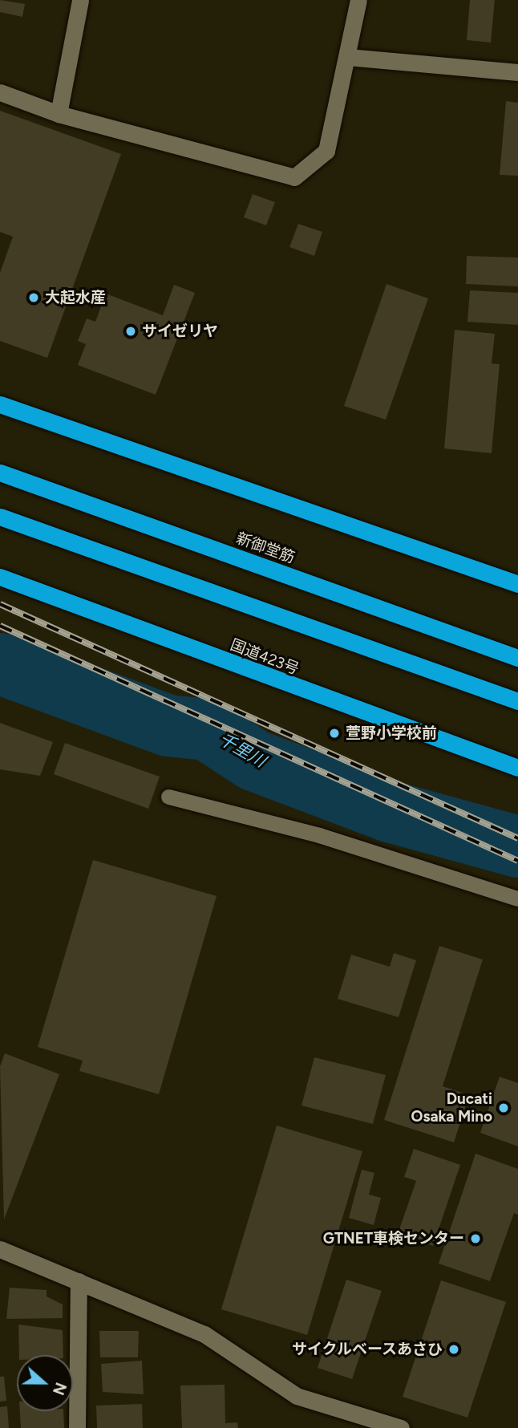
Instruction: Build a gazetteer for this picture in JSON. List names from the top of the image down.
{
  "streets": {
    "highway": ["新御堂筋", "国道423号"]
  },
  "water": ["千里川"],
  "places": [
    "大起水産",
    "サイゼリヤ",
    "萱野小学校前",
    "Ducati Osaka Mino",
    "GTNET車検センター",
    "サイクルベースあさひ"
  ],
  "north": "right"
}
